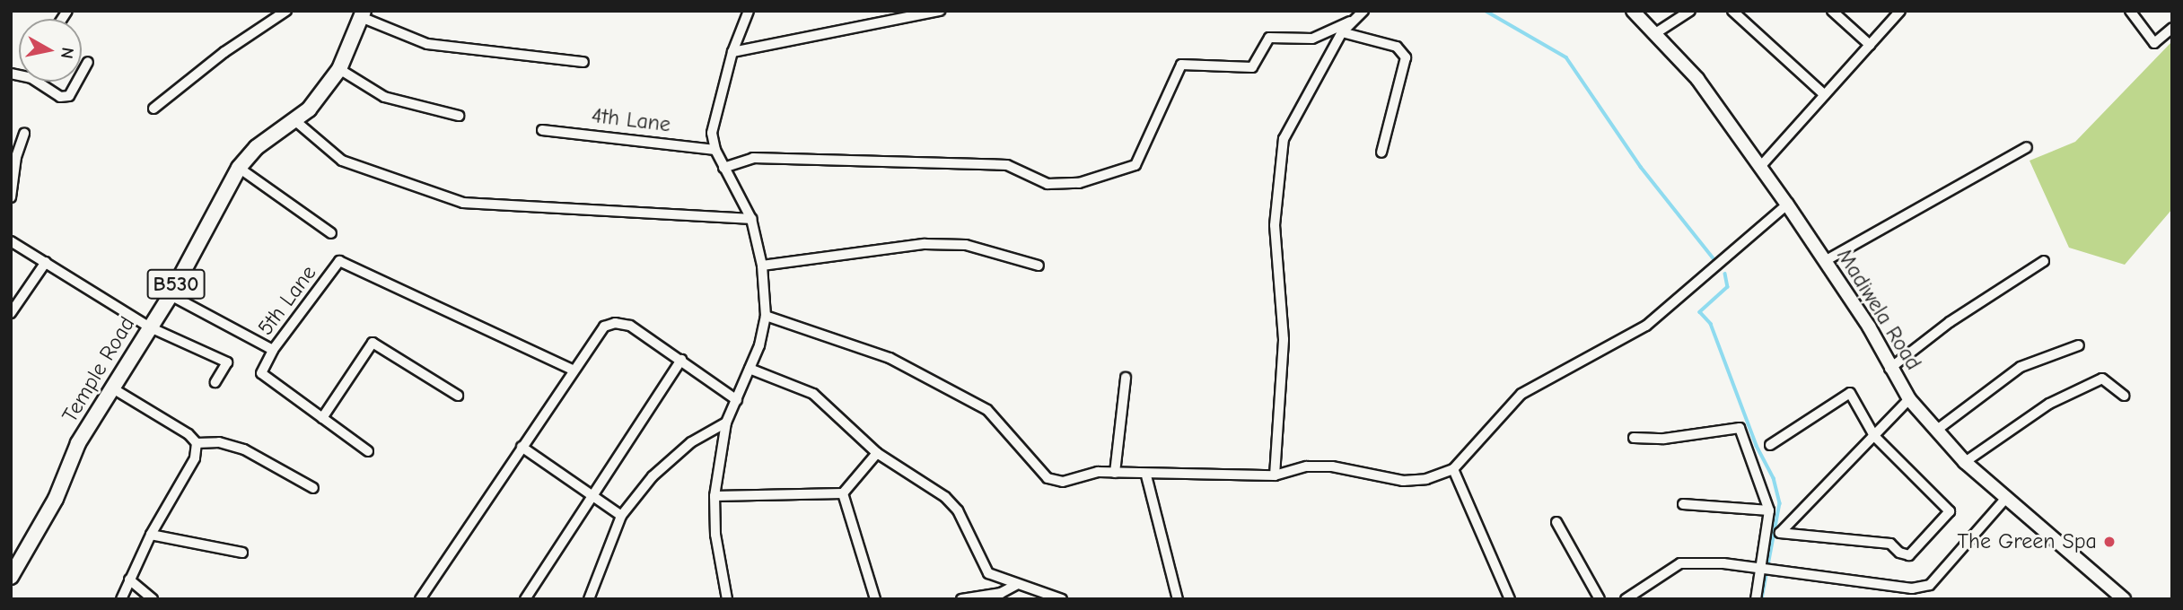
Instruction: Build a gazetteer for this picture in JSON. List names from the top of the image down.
{
  "streets": {
    "main road": ["B530", "Madiwela Road", "Temple Road"],
    "street": ["4th Lane", "5th Lane"]
  },
  "places": ["The Green Spa"],
  "north": "right"
}
